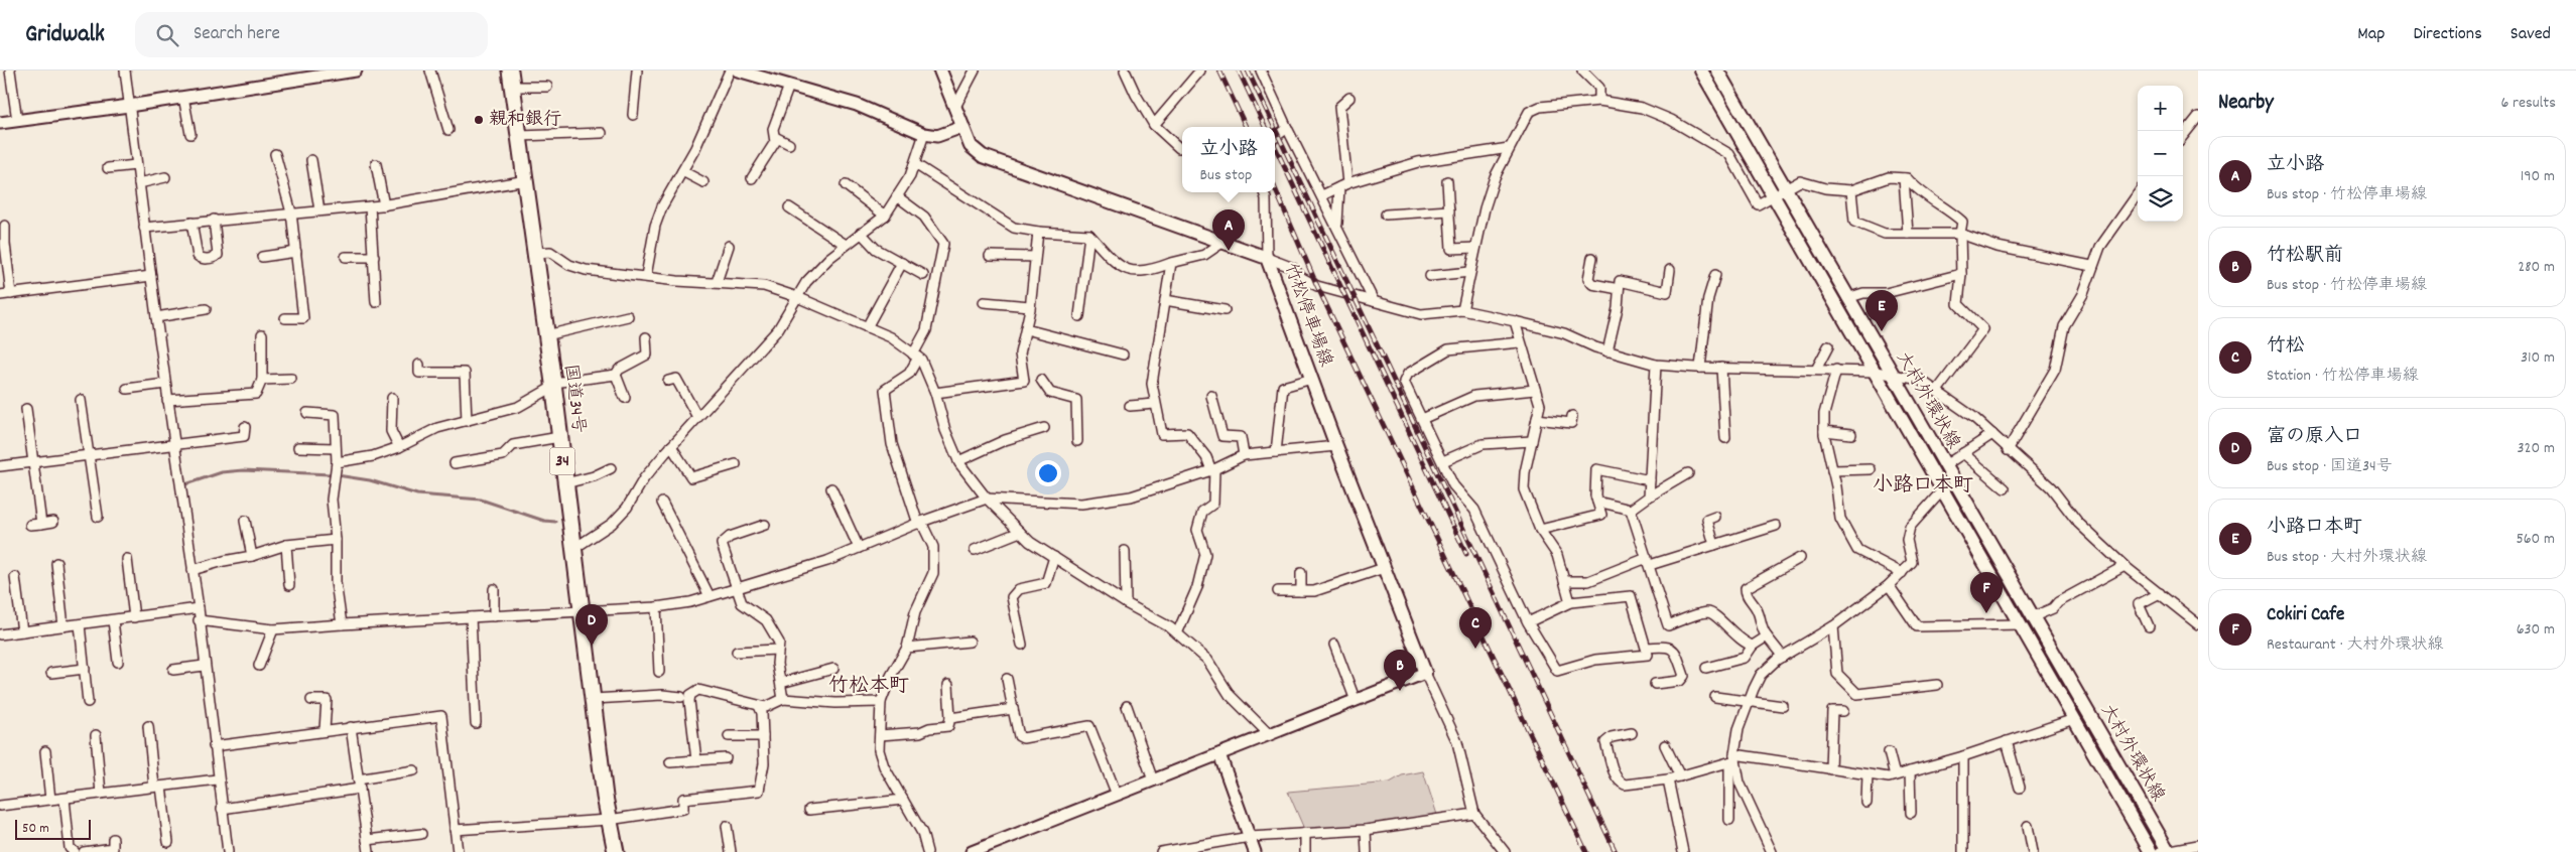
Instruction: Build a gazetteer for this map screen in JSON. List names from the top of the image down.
{
  "streets": {
    "highway": ["国道34号", "34"],
    "main road": ["竹松停車場線", "大村外環状線"]
  },
  "districts": ["小路口本町", "竹松本町"],
  "places": ["親和銀行"],
  "scale_bar": "50 m",
  "page": {
    "header": "Gridwalk",
    "search": "Search here",
    "nav": ["Map", "Directions", "Saved"],
    "heading": ["Nearby", "6 results"],
    "map_buttons": ["+", "−"],
    "popup": ["立小路", "Bus stop"],
    "list": [
      {
        "mark": "A",
        "name": "立小路",
        "note": "Bus stop · 竹松停車場線",
        "value": "190 m"
      },
      {
        "mark": "B",
        "name": "竹松駅前",
        "note": "Bus stop · 竹松停車場線",
        "value": "280 m"
      },
      {
        "mark": "C",
        "name": "竹松",
        "note": "Station · 竹松停車場線",
        "value": "310 m"
      },
      {
        "mark": "D",
        "name": "富の原入口",
        "note": "Bus stop · 国道34号",
        "value": "320 m"
      },
      {
        "mark": "E",
        "name": "小路口本町",
        "note": "Bus stop · 大村外環状線",
        "value": "560 m"
      },
      {
        "mark": "F",
        "name": "Cokiri Cafe",
        "note": "Restaurant · 大村外環状線",
        "value": "630 m"
      }
    ],
    "pins": [
      "A",
      "E",
      "F",
      "D",
      "C",
      "B"
    ],
    "scale": "50 m"
  }
}
